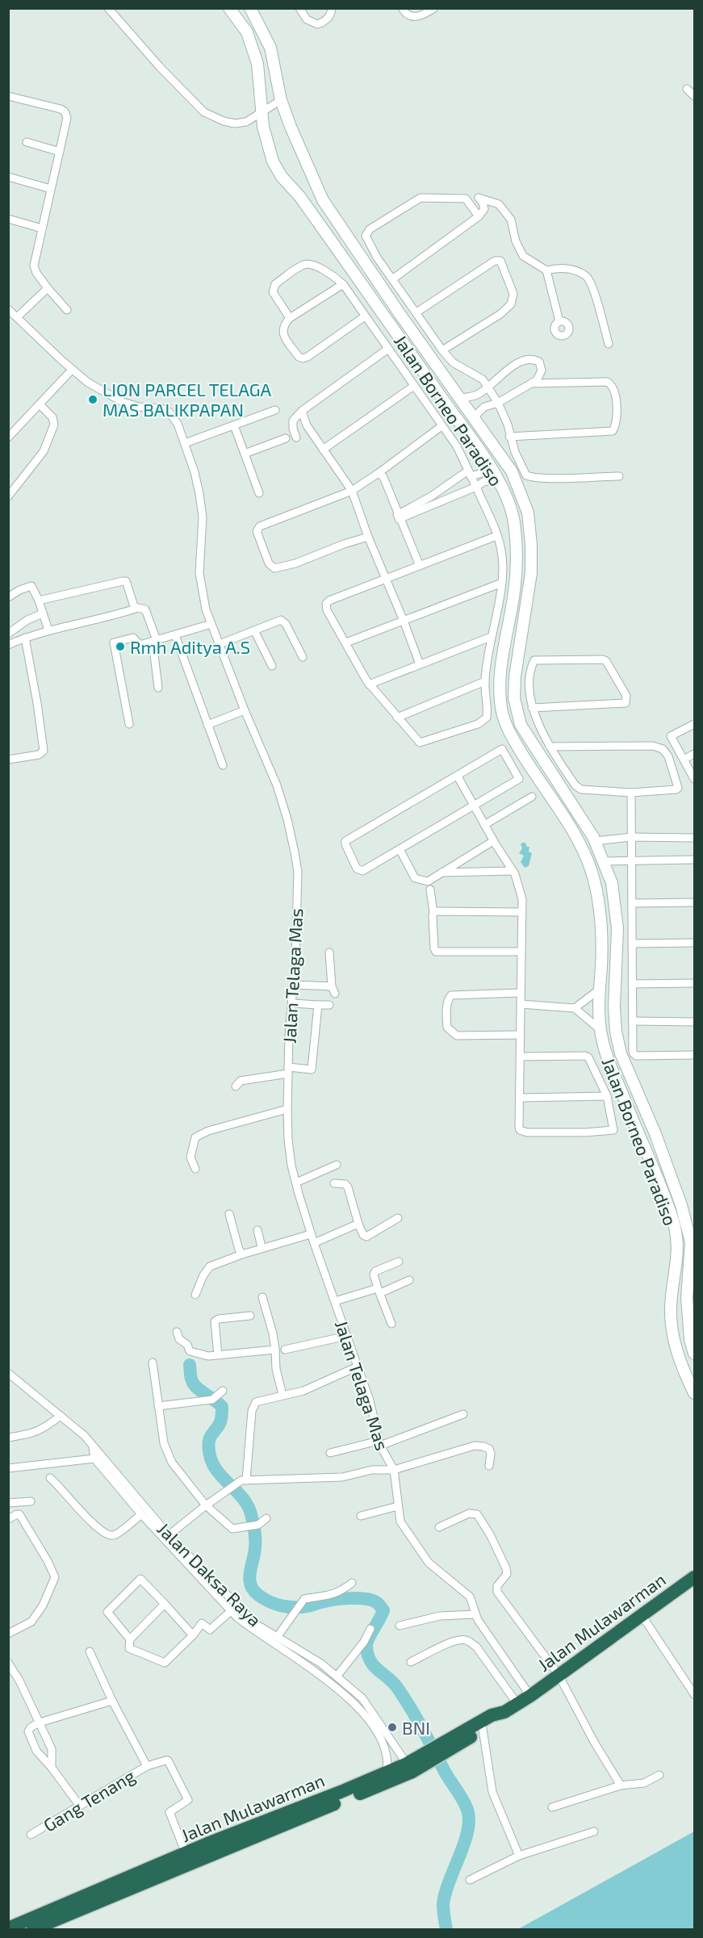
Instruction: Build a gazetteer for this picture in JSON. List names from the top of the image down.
{
  "streets": {
    "highway": ["Jalan Mulawarman"],
    "street": [
      "Jalan Borneo Paradiso",
      "Jalan Telaga Mas",
      "Jalan Daksa Raya",
      "Gang Tenang"
    ]
  },
  "crossings": [
    ["Jalan Telaga Mas", "Jalan Mulawarman"],
    ["Jalan Daksa Raya", "Jalan Mulawarman"],
    ["Jalan Mulawarman", "Gang Tenang"]
  ],
  "places": ["LION PARCEL TELAGA MAS BALIKPAPAN", "Rmh Aditya A.S", "BNI"]
}
